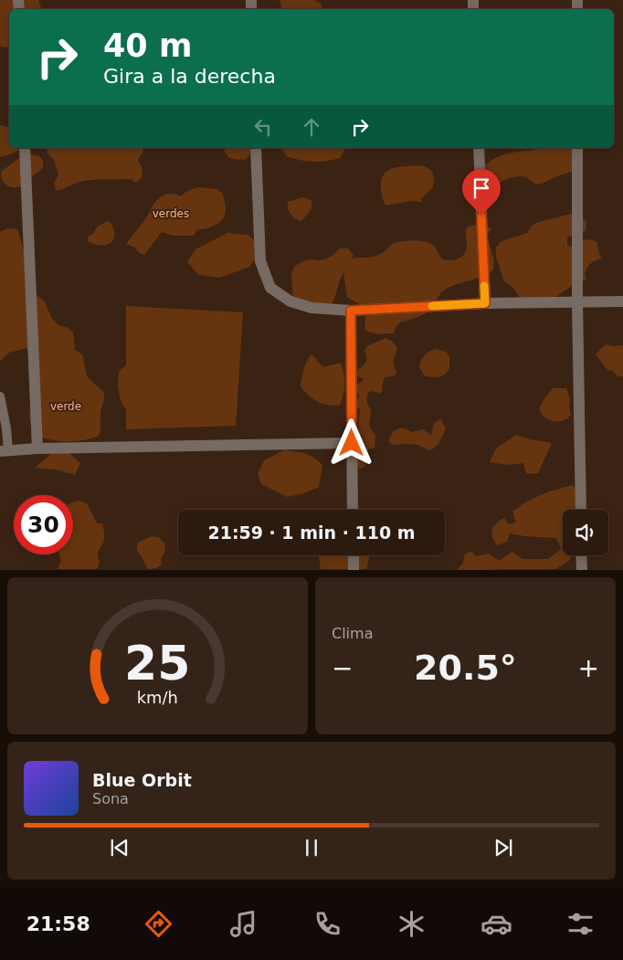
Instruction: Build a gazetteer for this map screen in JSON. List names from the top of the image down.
{
  "parks": ["verdes", "verde"],
  "page": {
    "turn": ["40 m", "Gira a la derecha"],
    "limit": "30",
    "trip": "21:59 · 1 min · 110 m",
    "tile": "Clima",
    "heat": ["−", "20.5°", "+"],
    "song": ["Blue Orbit", "Sona"],
    "tabs": "21:58",
    "gauge": ["25", "km/h"]
  }
}
